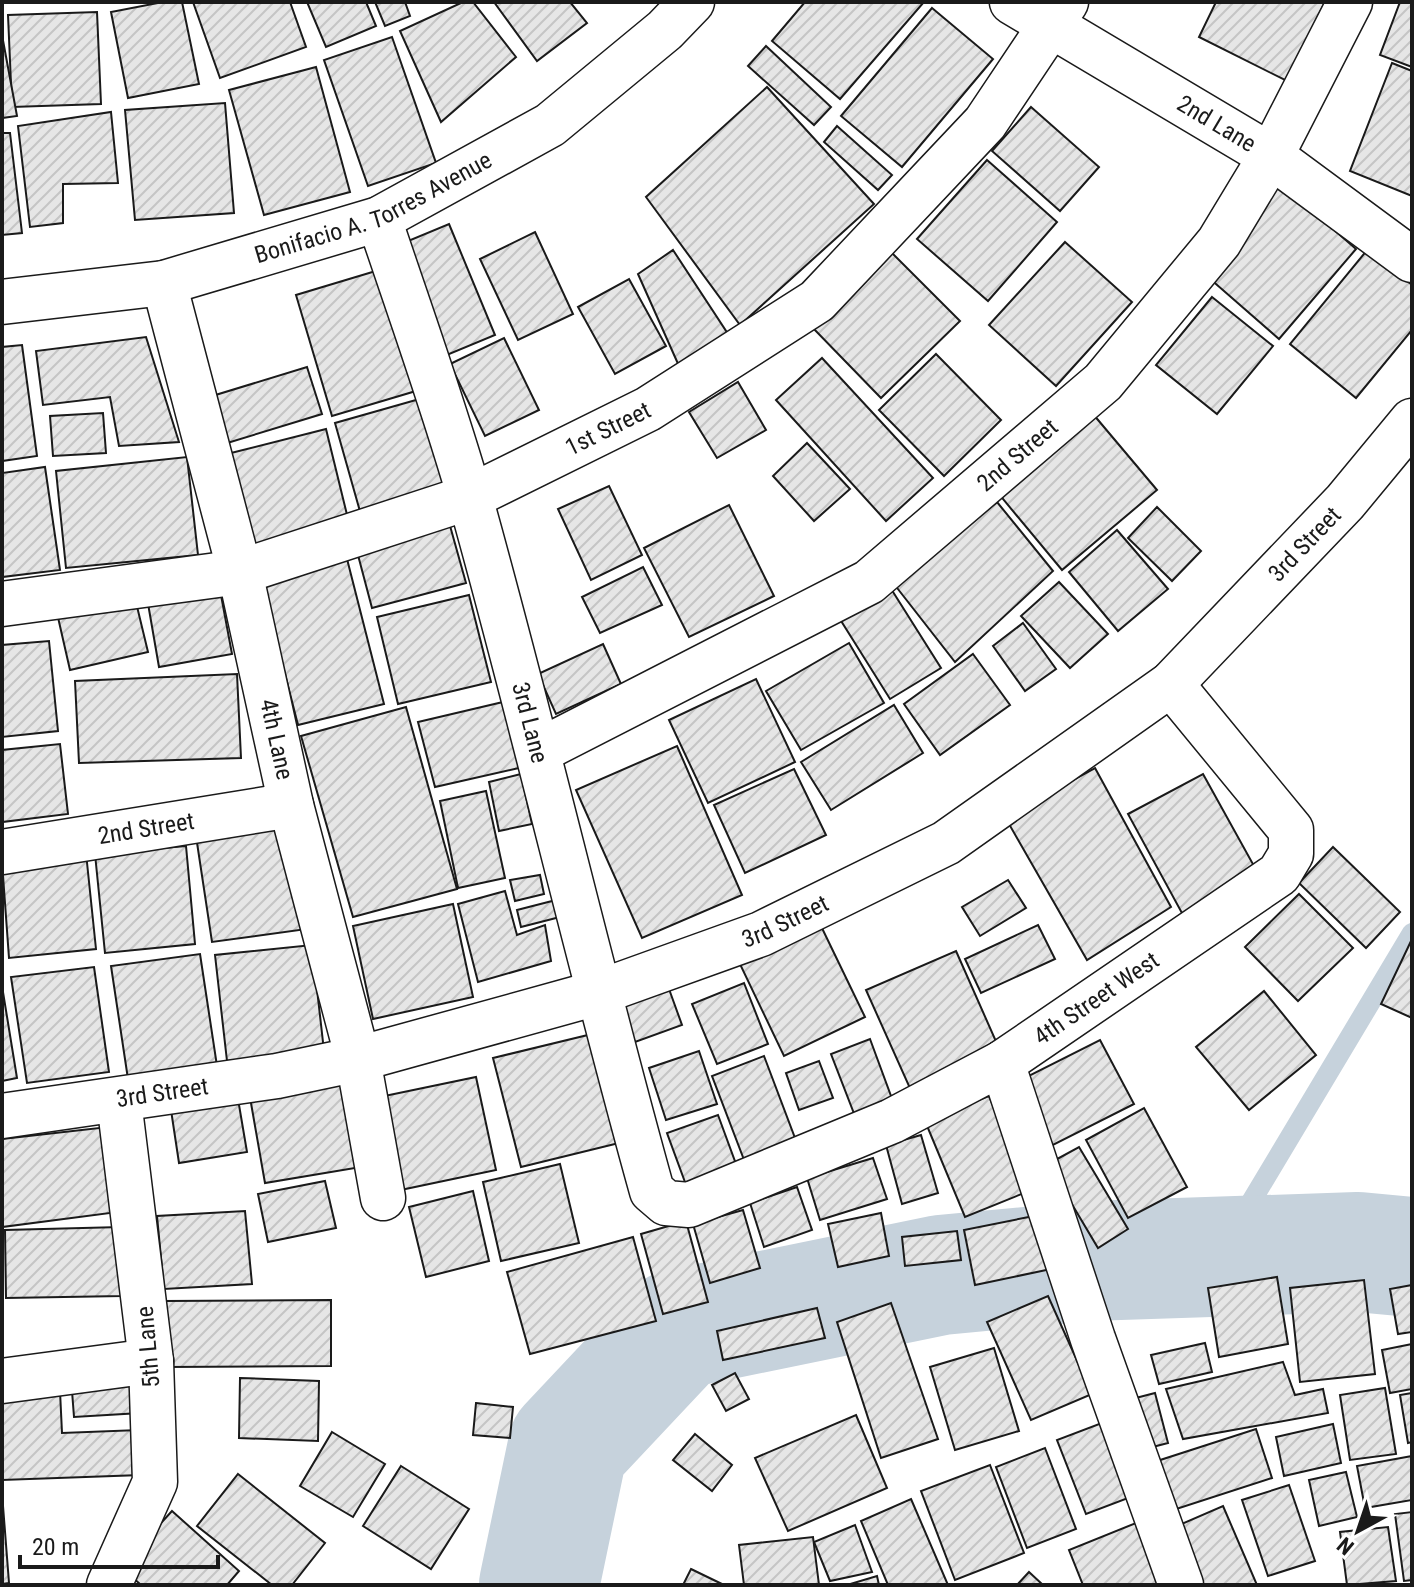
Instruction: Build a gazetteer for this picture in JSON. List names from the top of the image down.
{
  "streets": {
    "street": [
      "2nd Lane",
      "Bonifacio A. Torres Avenue",
      "1st Street",
      "2nd Street",
      "3rd Street",
      "3rd Lane",
      "4th Lane",
      "4th Street West",
      "5th Lane"
    ]
  },
  "crossings": [
    ["2nd Lane", "1st Street"],
    ["2nd Lane", "2nd Street"],
    ["Bonifacio A. Torres Avenue", "3rd Lane"],
    ["Bonifacio A. Torres Avenue", "4th Lane"],
    ["1st Street", "3rd Lane"],
    ["1st Street", "4th Lane"],
    ["2nd Street", "3rd Lane"],
    ["2nd Street", "4th Lane"],
    ["3rd Street", "3rd Lane"],
    ["3rd Street", "4th Lane"],
    ["3rd Street", "4th Street West"],
    ["3rd Street", "5th Lane"],
    ["3rd Lane", "4th Street West"]
  ],
  "scale_bar": "20 m",
  "north": "bottom left"
}
